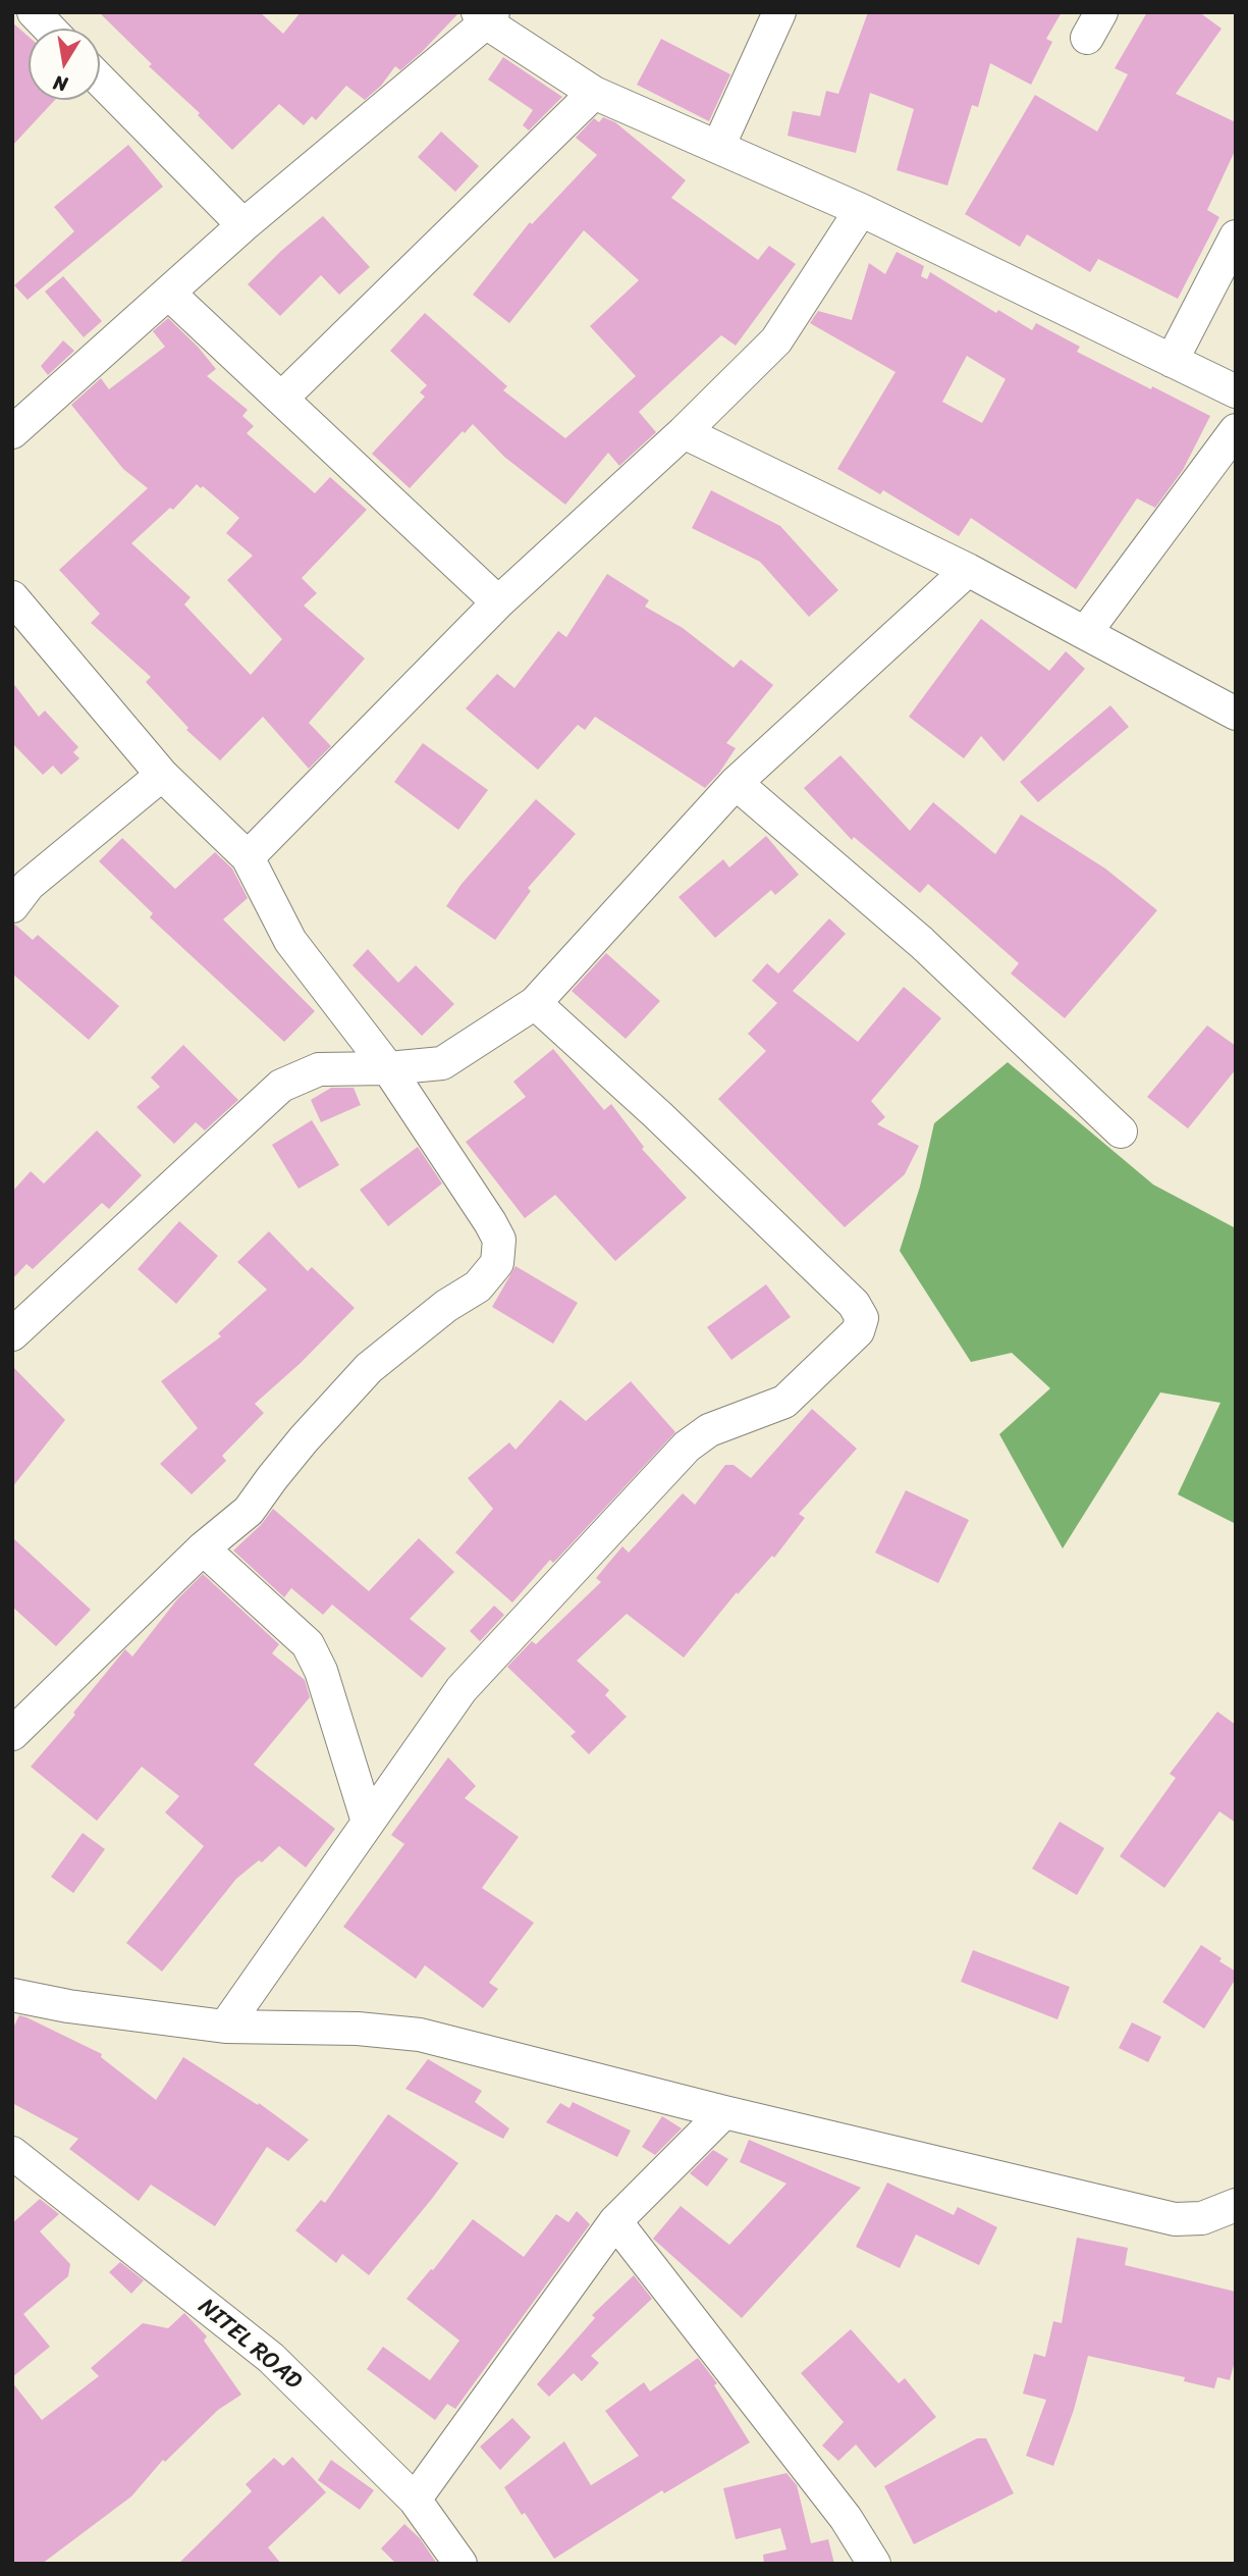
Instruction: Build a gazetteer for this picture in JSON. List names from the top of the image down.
{
  "streets": {
    "street": ["NITEL ROAD"]
  },
  "north": "bottom"
}
